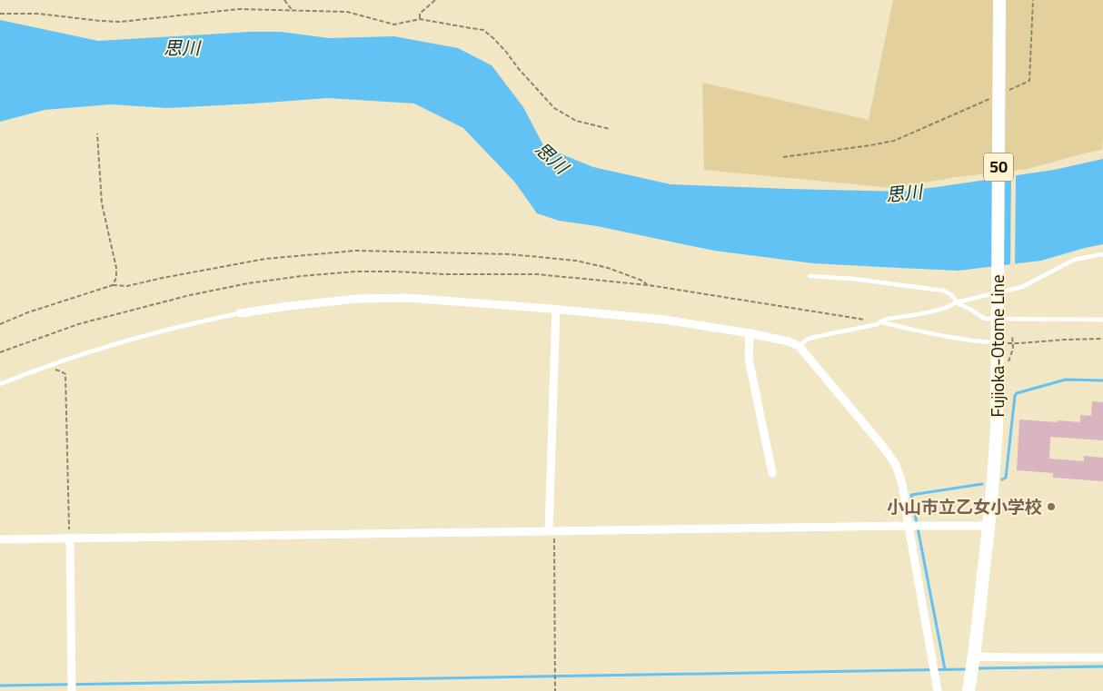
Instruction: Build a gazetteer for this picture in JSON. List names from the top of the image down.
{
  "streets": {
    "main road": ["50", "Fujioka-Otome Line"]
  },
  "water": ["思川"],
  "places": ["小山市立乙女小学校"]
}
